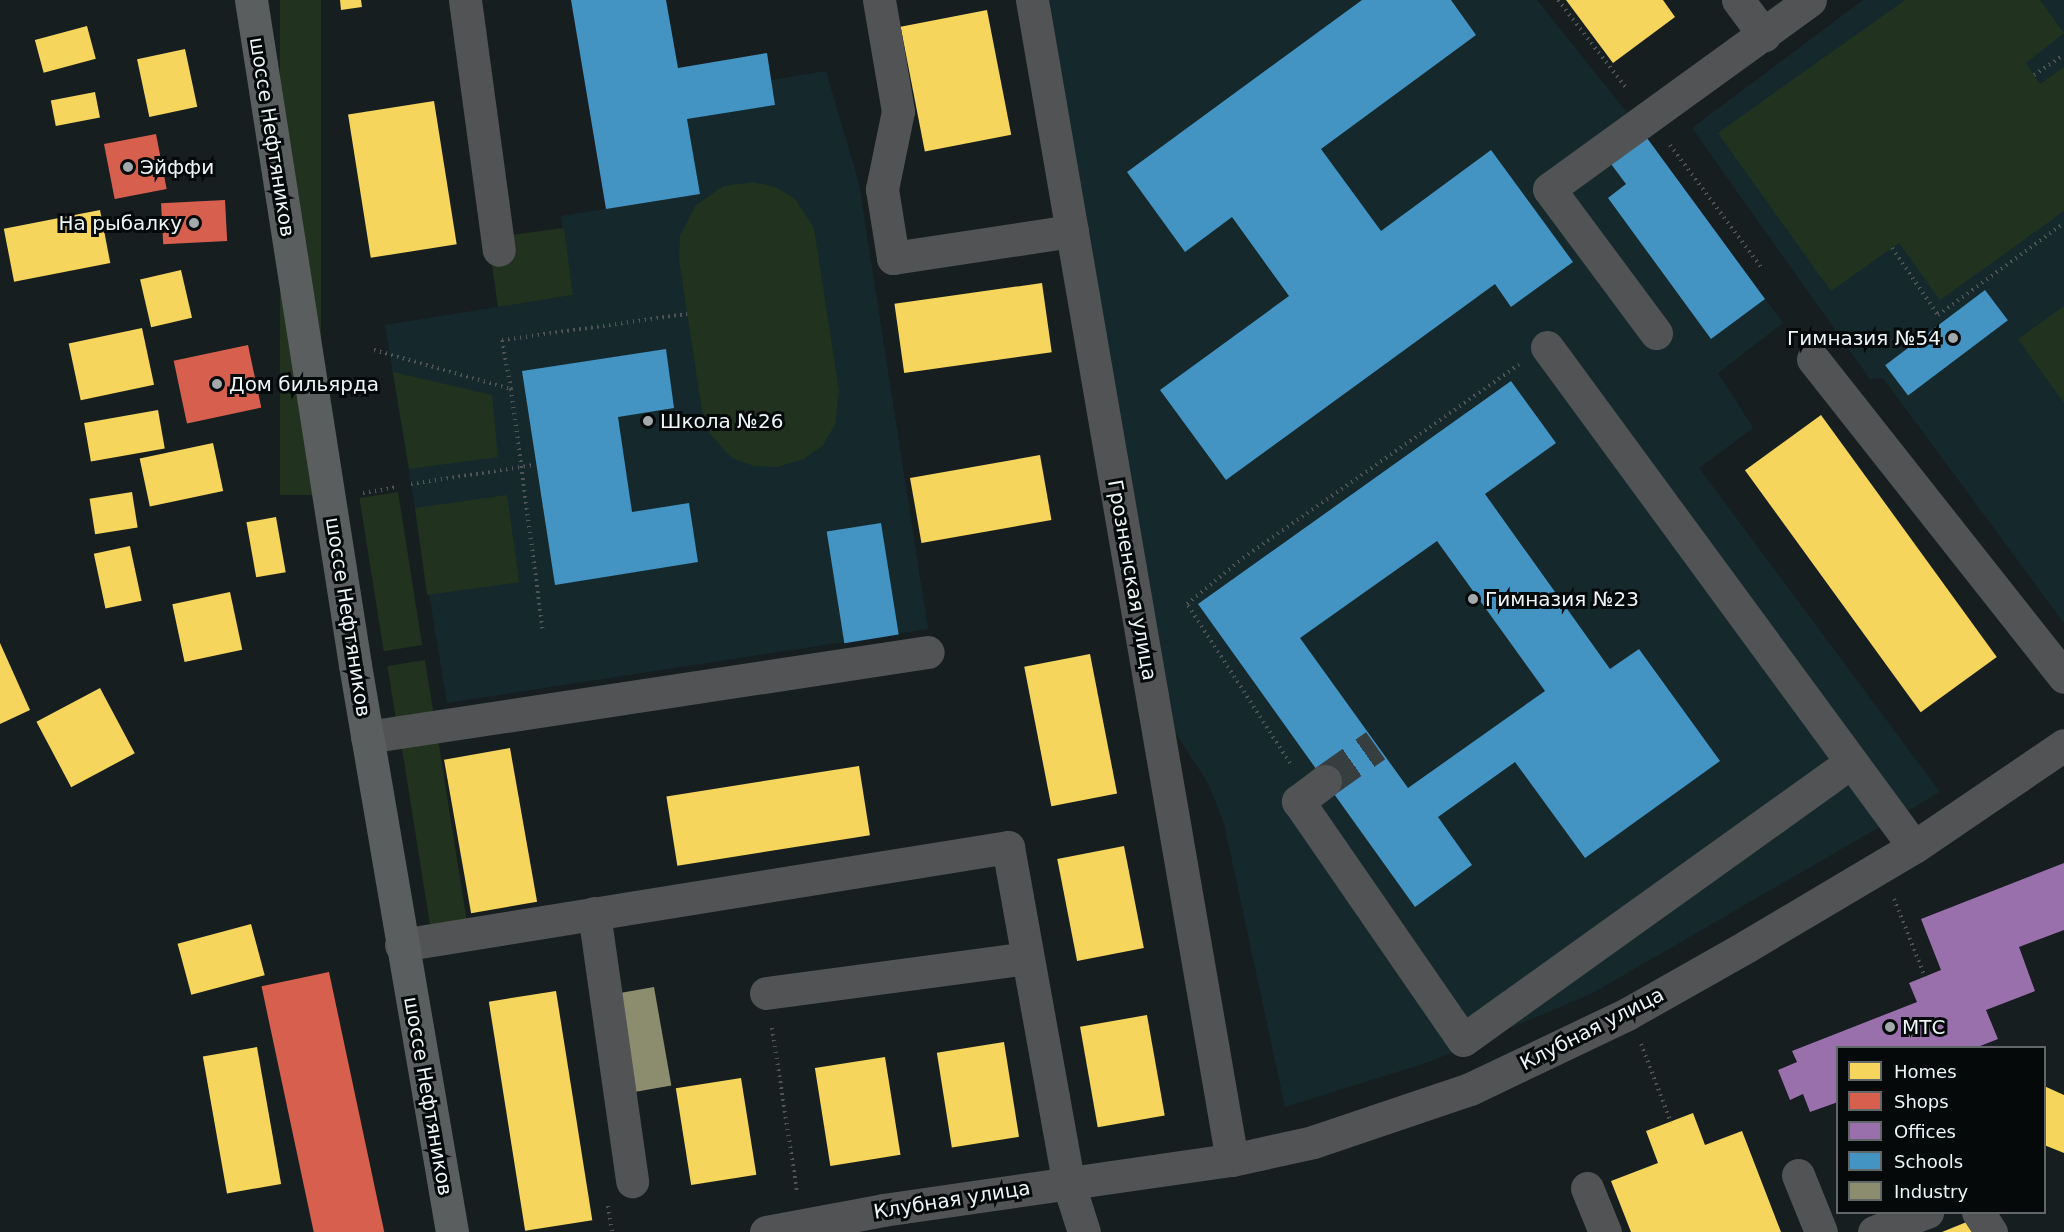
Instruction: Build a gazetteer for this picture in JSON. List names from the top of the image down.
{
  "streets": {
    "main road": ["шоссе Нефтяников"],
    "street": ["Грозненская улица", "Клубная улица"]
  },
  "crossings": [
    ["Грозненская улица", "Клубная улица"]
  ],
  "places": [
    "Эйффи",
    "На рыбалку",
    "Гимназия №54",
    "Дом бильярда",
    "Школа №26",
    "Гимназия №23",
    "МТС"
  ],
  "legend": [
    "Homes",
    "Shops",
    "Offices",
    "Schools",
    "Industry"
  ]
}
